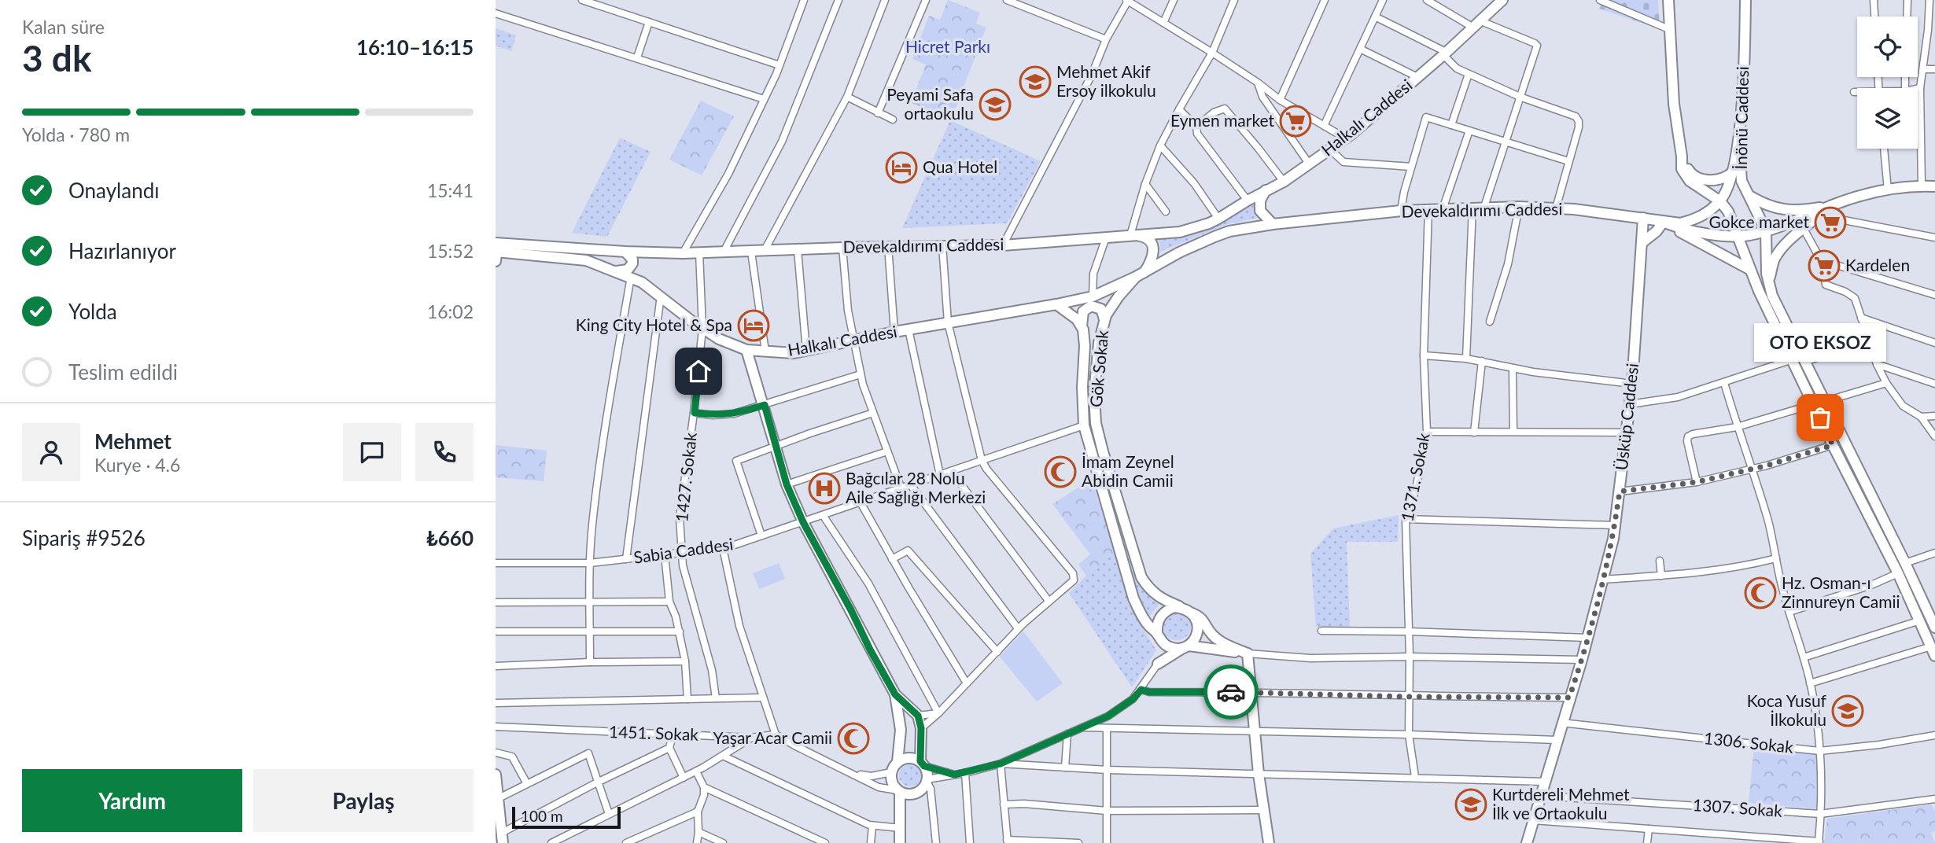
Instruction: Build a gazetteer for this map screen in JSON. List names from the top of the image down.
{
  "streets": {
    "main road": [
      "Halkalı Caddesi",
      "İnönü Caddesi",
      "Devekaldırımı Caddesi",
      "Gök Sokak",
      "Üsküp Caddesi"
    ],
    "street": [
      "1427. Sokak",
      "1371. Sokak",
      "Sabia Caddesi",
      "1451. Sokak",
      "1306. Sokak",
      "1307. Sokak"
    ]
  },
  "crossings": [
    ["Halkalı Caddesi", "Devekaldırımı Caddesi"],
    ["Halkalı Caddesi", "Gök Sokak"],
    ["Halkalı Caddesi", "1427. Sokak"],
    ["İnönü Caddesi", "Devekaldırımı Caddesi"],
    ["Devekaldırımı Caddesi", "Üsküp Caddesi"],
    ["Devekaldırımı Caddesi", "1427. Sokak"],
    ["Devekaldırımı Caddesi", "1371. Sokak"],
    ["Gök Sokak", "Sabia Caddesi"],
    ["Üsküp Caddesi", "1306. Sokak"],
    ["Üsküp Caddesi", "1307. Sokak"],
    ["1427. Sokak", "Sabia Caddesi"]
  ],
  "parks": ["Hicret Parkı"],
  "places": {
    "school or university": [
      "Mehmet Akif Ersoy ilkokulu",
      "Peyami Safa ortaokulu",
      "Koca Yusuf İlkokulu",
      "Kurtdereli Mehmet İlk ve Ortaokulu"
    ],
    "supermarket": ["Eymen market", "Gokce market", "Kardelen"],
    "hotel": ["Qua Hotel", "King City Hotel & Spa"],
    "other": ["OTO EKSOZ"],
    "mosque": ["İmam Zeynel Abidin Camii", "Hz. Osman-ı Zinnureyn Camii", "Yaşar Acar Camii"],
    "hospital": ["Bağcılar 28 Nolu Aile Sağlığı Merkezi"]
  },
  "scale_bar": "100 m",
  "page": {
    "heading": ["3 dk", "Kalan süre", "16:10–16:15"],
    "panel": [
      "Mehmet",
      "Kurye · 4.6",
      "Sipariş #9526",
      "₺660"
    ],
    "bar": "Yolda · 780 m",
    "list": [
      ["Onaylandı", "15:41"],
      ["Hazırlanıyor", "15:52"],
      ["Yolda", "16:02"],
      "Teslim edildi"
    ],
    "bubble": "OTO EKSOZ",
    "buttons": ["Yardım", "Paylaş"],
    "scale": "100 m"
  }
}
